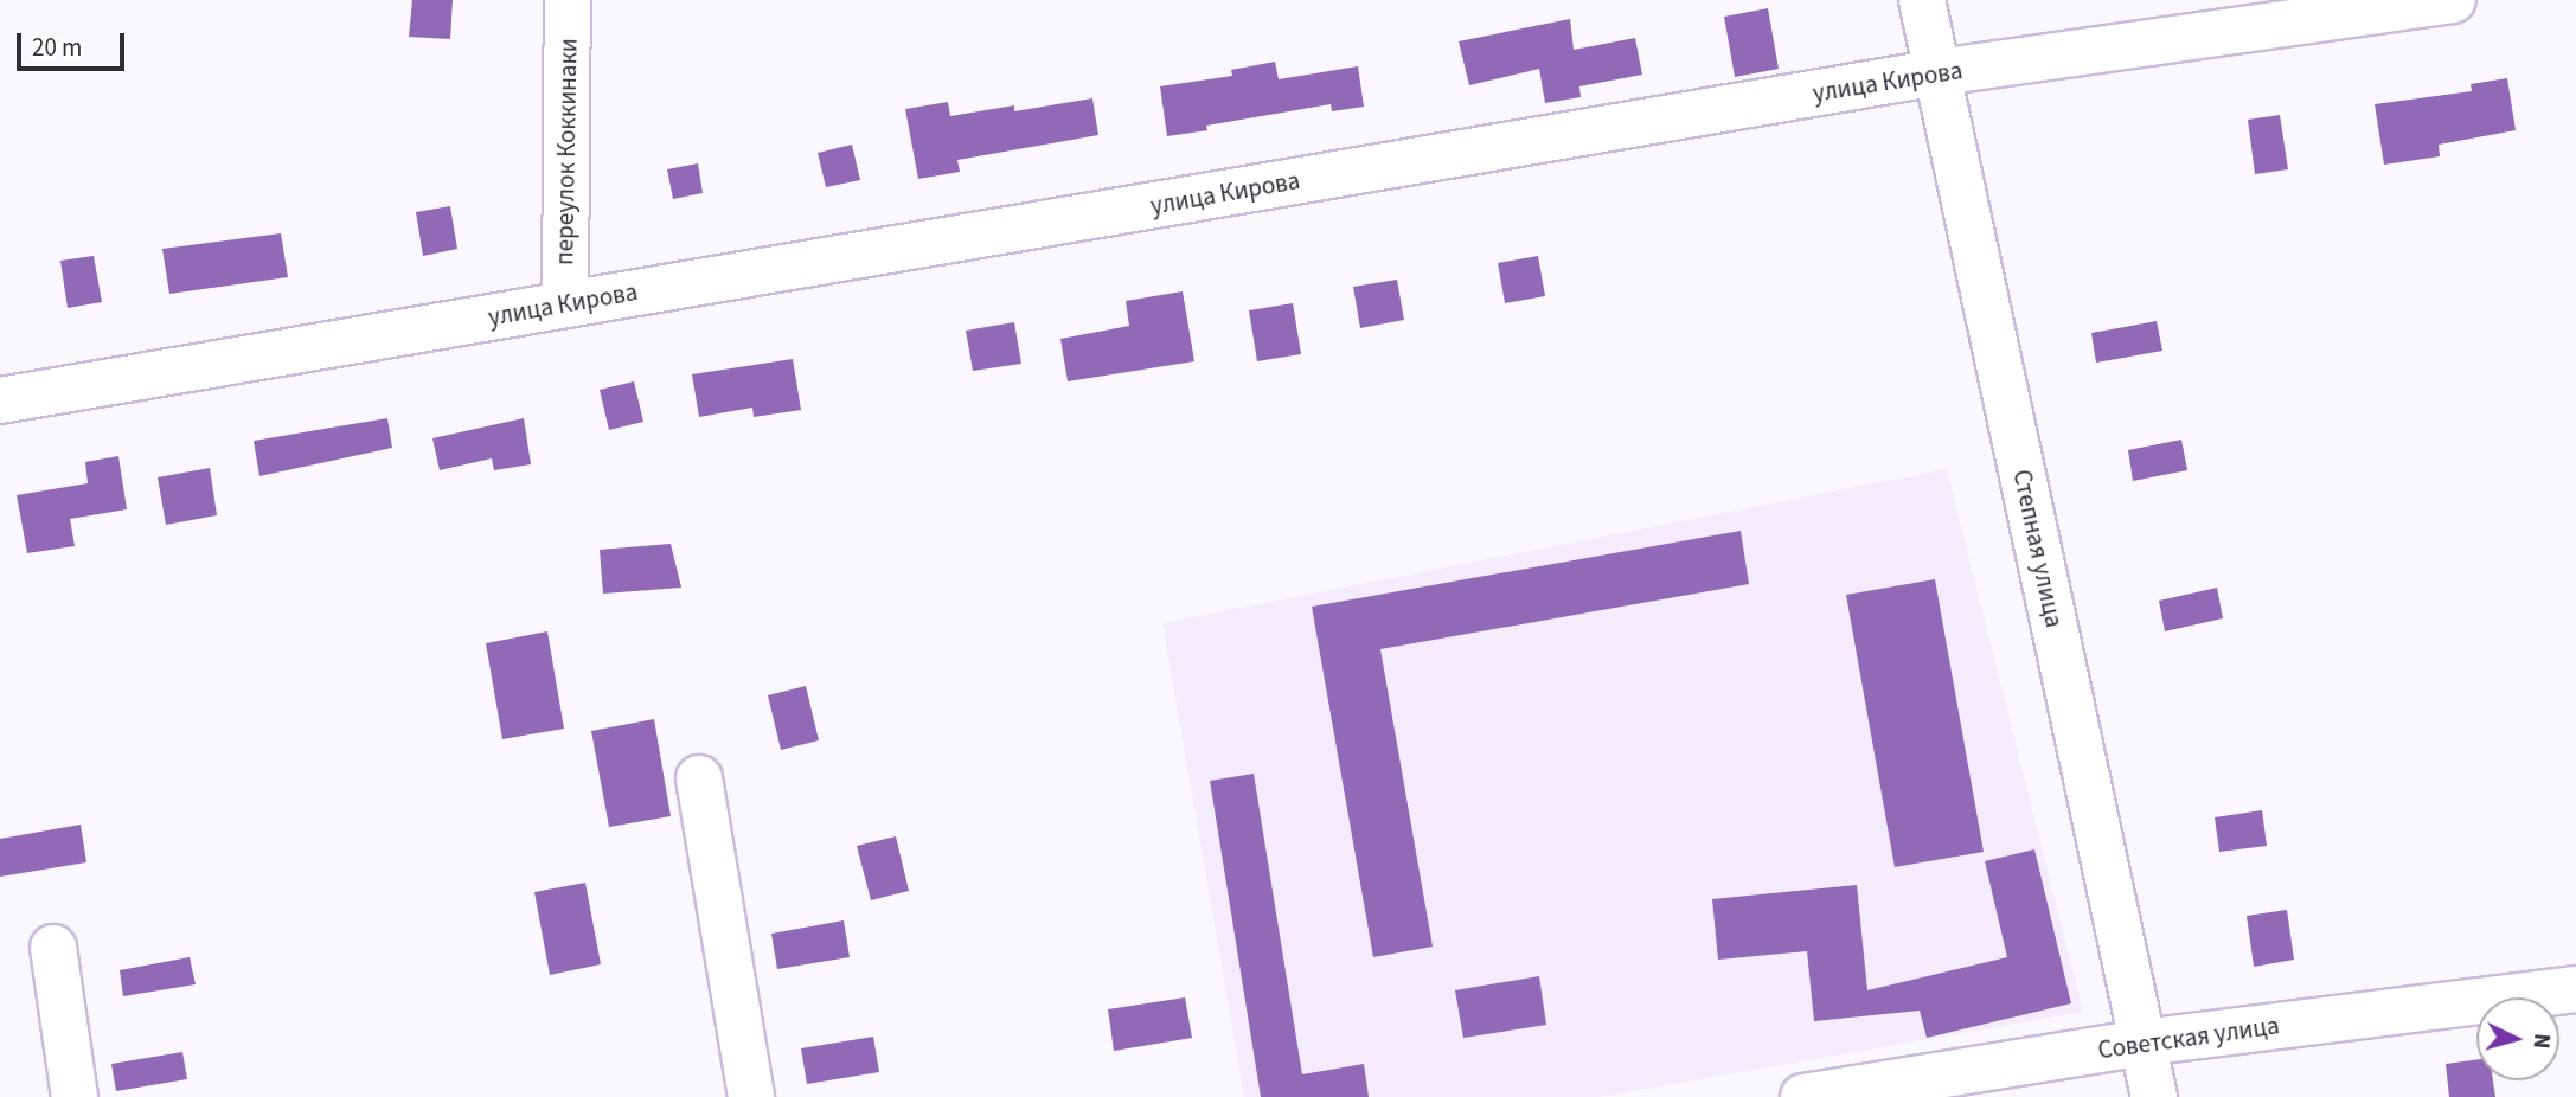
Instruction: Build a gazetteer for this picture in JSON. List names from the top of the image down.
{
  "streets": {
    "street": [
      "улица Кирова",
      "переулок Коккинаки",
      "Степная улица",
      "Советская улица"
    ]
  },
  "crossings": [
    ["улица Кирова", "переулок Коккинаки"],
    ["улица Кирова", "Степная улица"],
    ["Степная улица", "Советская улица"]
  ],
  "scale_bar": "20 m",
  "north": "right"
}
